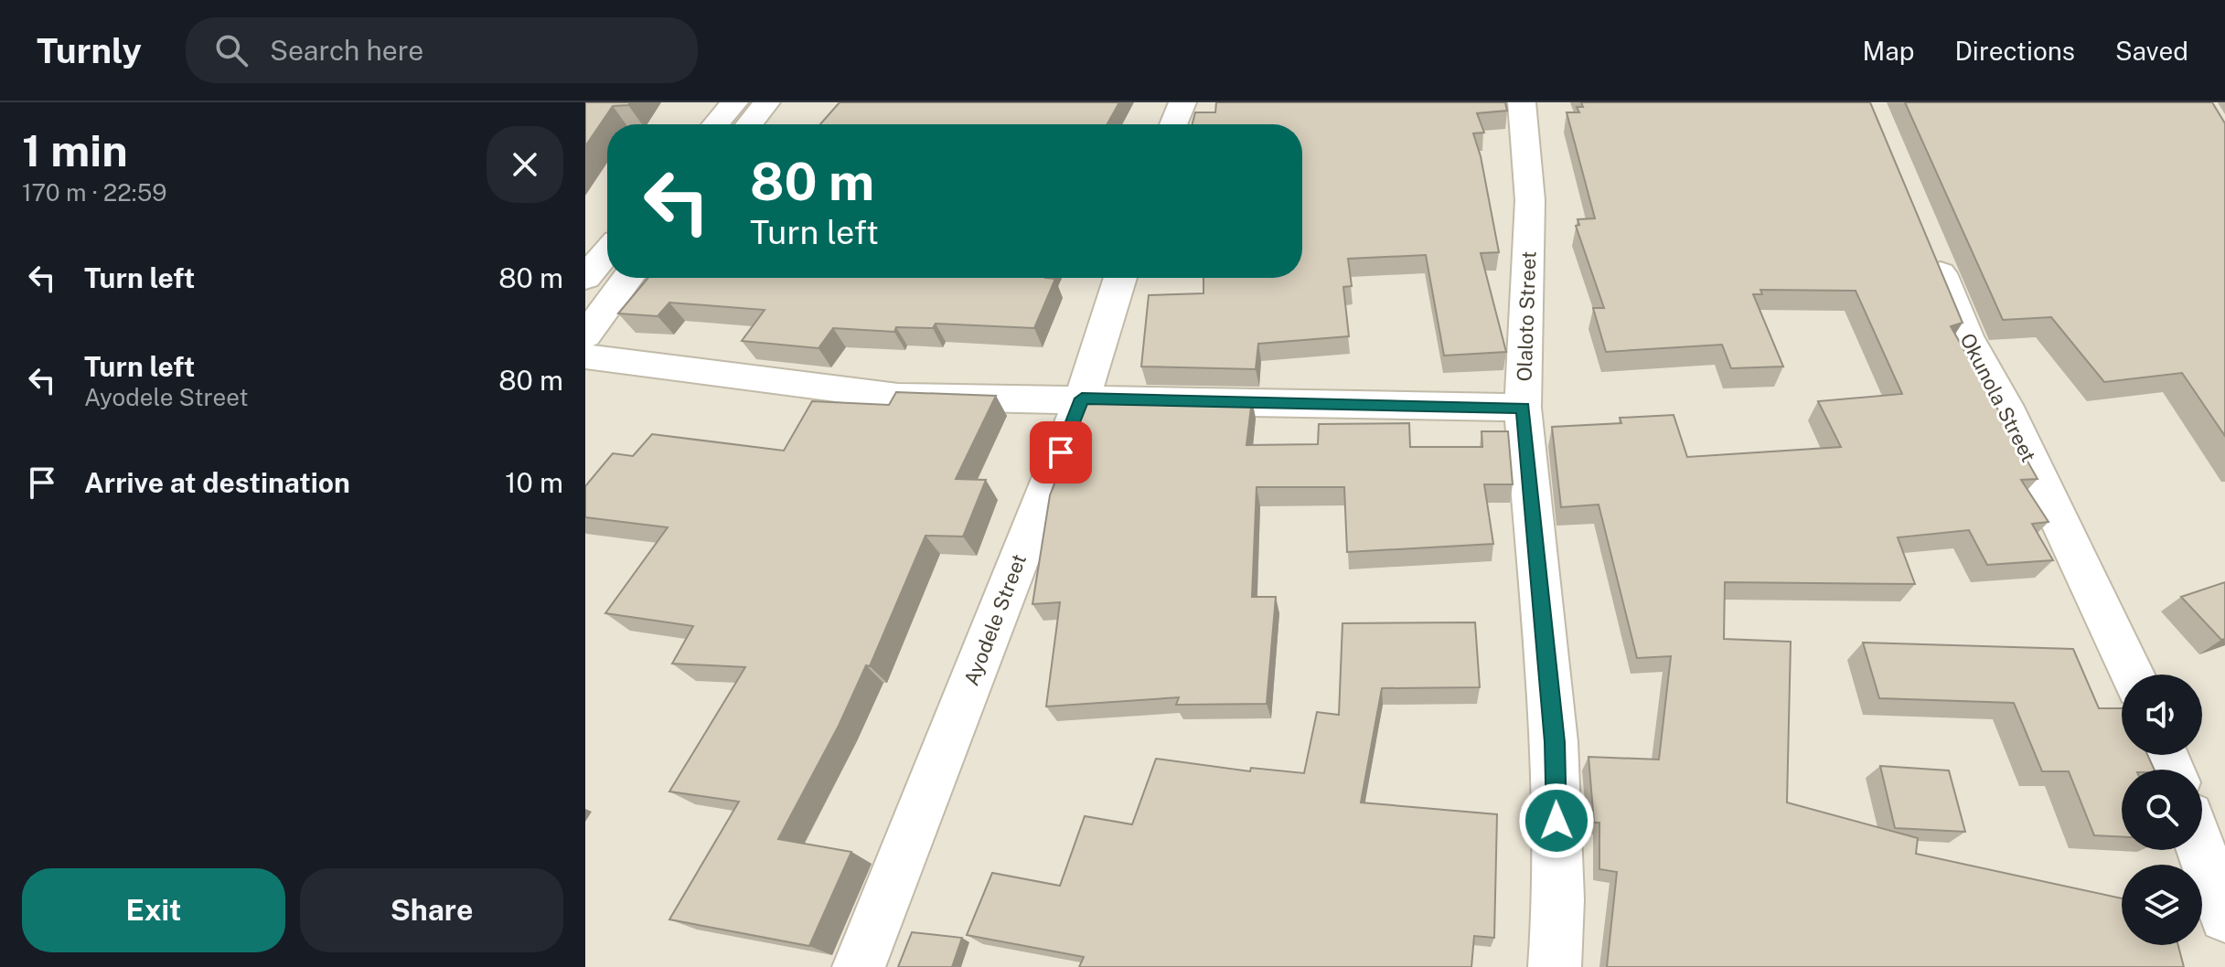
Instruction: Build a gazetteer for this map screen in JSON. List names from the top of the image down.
{
  "streets": {
    "street": ["Olaloto Street", "Okunola Street", "Ayodele Street"]
  },
  "page": {
    "header": "Turnly",
    "search": "Search here",
    "nav": ["Map", "Directions", "Saved"],
    "heading": ["1 min", "170 m · 22:59"],
    "turn": ["80 m", "Turn left"],
    "list": [
      {
        "name": "Turn left",
        "value": "80 m"
      },
      {
        "name": "Turn left",
        "note": "Ayodele Street",
        "value": "80 m"
      },
      {
        "name": "Arrive at destination",
        "value": "10 m"
      }
    ],
    "buttons": ["Exit", "Share"]
  }
}
